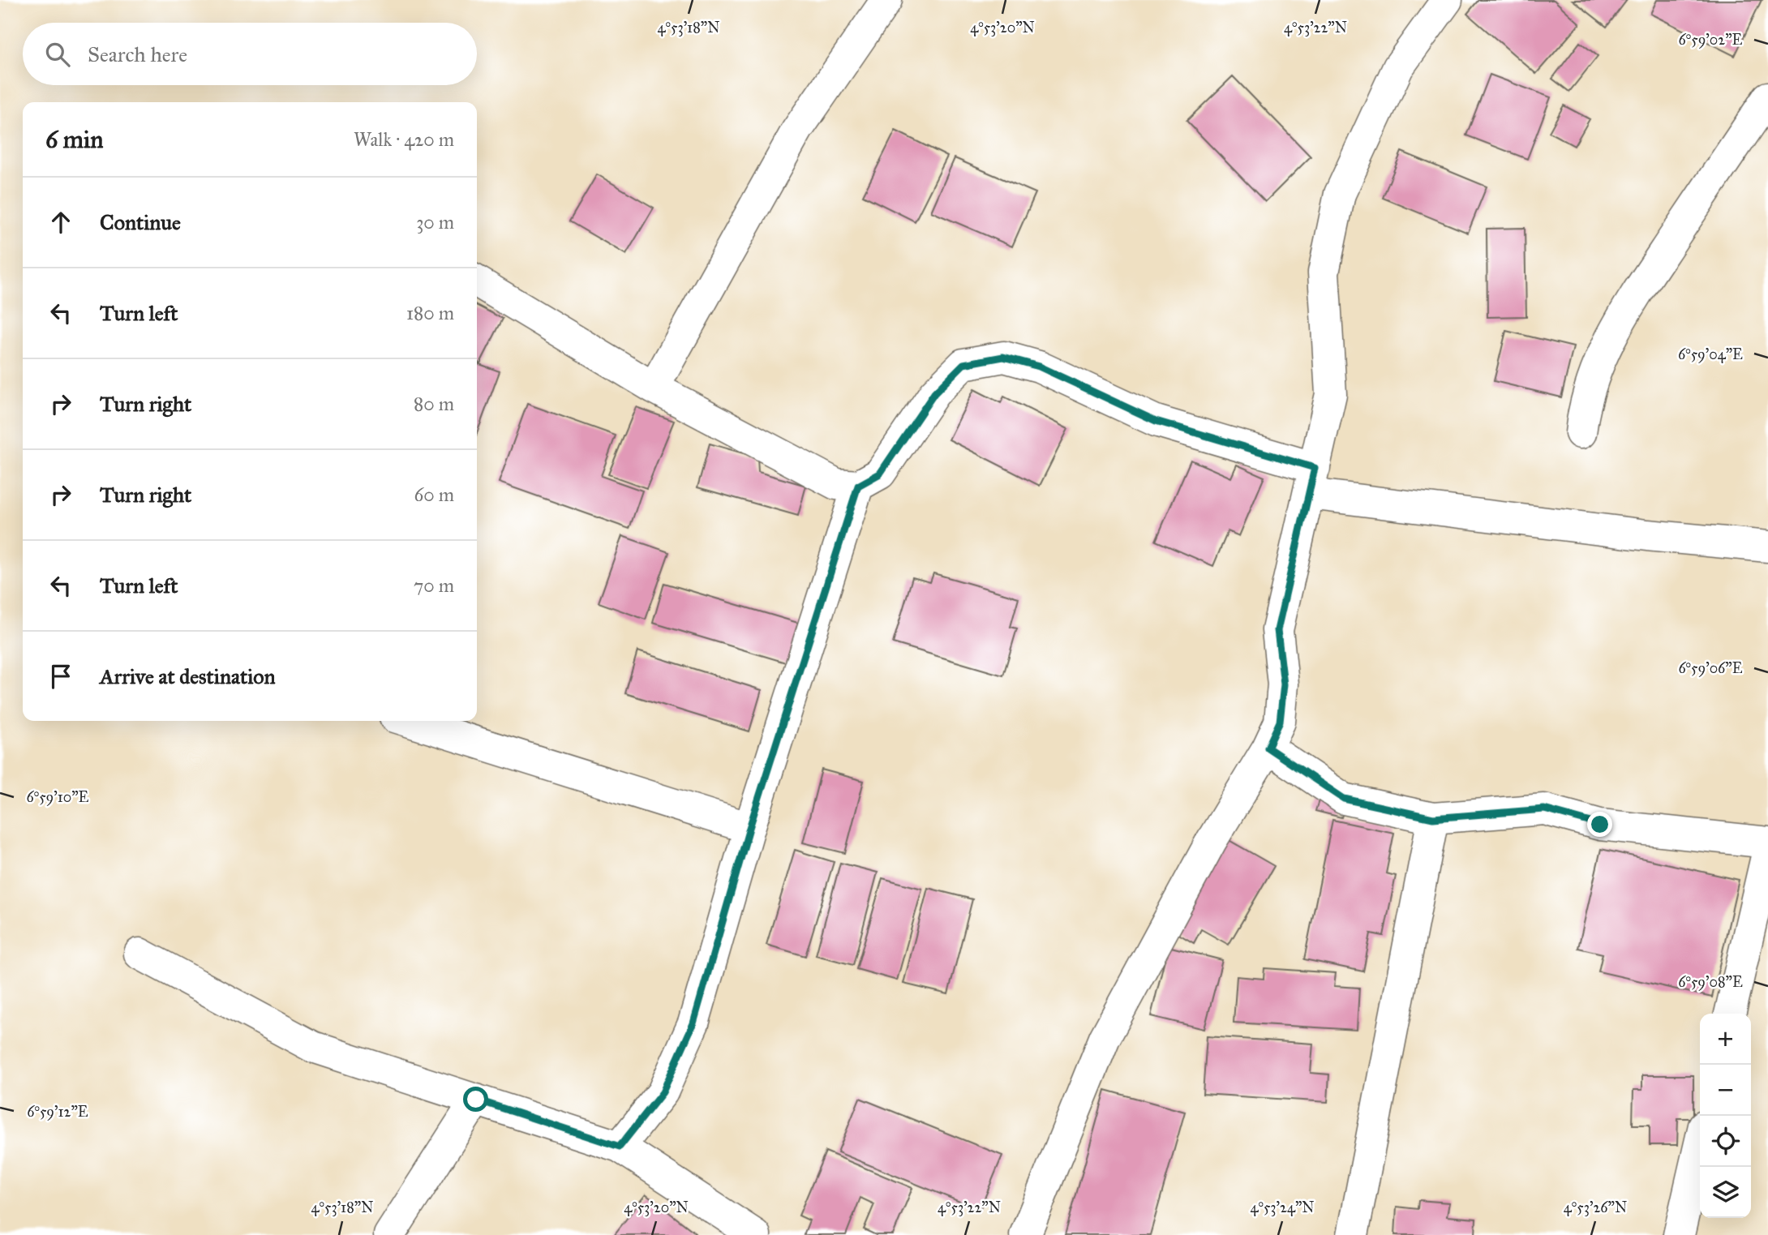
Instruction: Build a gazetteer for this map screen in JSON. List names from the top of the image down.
{
  "page": {
    "search": "Search here",
    "heading": ["6 min", "Walk · 420 m"],
    "list": [
      ["Continue", "30 m"],
      ["Turn left", "180 m"],
      ["Turn right", "80 m"],
      ["Turn right", "60 m"],
      ["Turn left", "70 m"],
      "Arrive at destination"
    ],
    "map_buttons": ["+", "−"]
  },
  "coordinates": [
    "4°53'18\"N",
    "4°53'20\"N",
    "4°53'22\"N",
    "6°59'02\"E",
    "6°59'04\"E",
    "6°59'06\"E",
    "6°59'10\"E",
    "6°59'08\"E",
    "6°59'12\"E",
    "4°53'24\"N",
    "4°53'26\"N"
  ]
}
